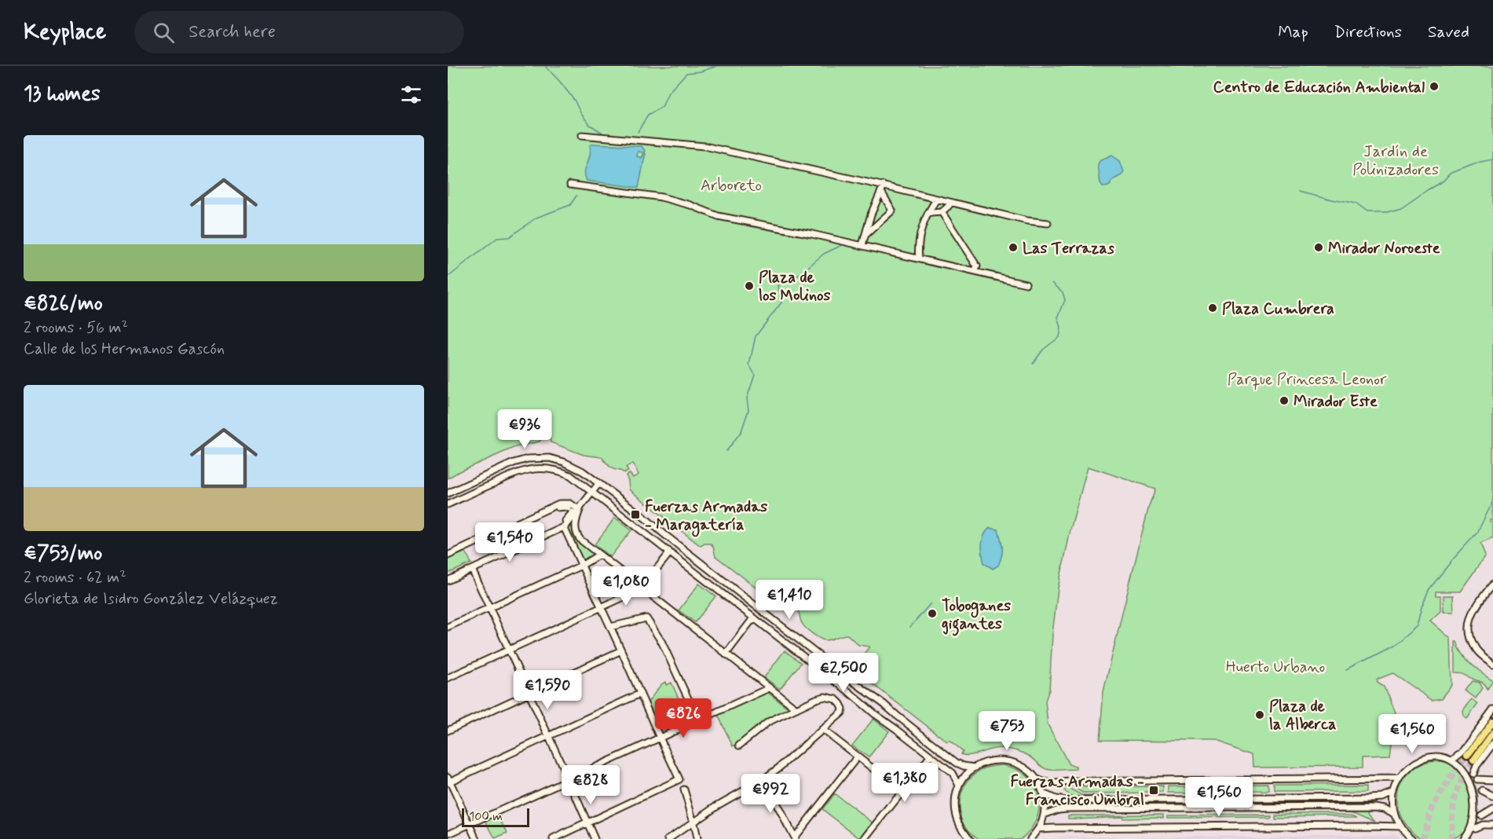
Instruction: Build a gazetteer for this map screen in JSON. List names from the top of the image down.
{
  "parks": [
    "Jardín de Polinizadores",
    "Arboreto",
    "Parque Princesa Leonor",
    "Huerto Urbano"
  ],
  "places": {
    "other": [
      "Centro de Educación Ambiental",
      "Las Terrazas",
      "Mirador Noroeste",
      "Plaza de los Molinos",
      "Plaza Cumbrera",
      "Mirador Este",
      "Toboganes gigantes",
      "Plaza de la Alberca"
    ],
    "transit": ["Fuerzas Armadas - Maragatería", "Fuerzas Armadas - Francisco Umbral"]
  },
  "scale_bar": "100 m",
  "page": {
    "header": "Keyplace",
    "search": "Search here",
    "nav": ["Map", "Directions", "Saved"],
    "heading": "13 homes",
    "list": [
      {
        "name": "€826/mo",
        "note": "2 rooms · 56 m² · Calle de los Hermanos Gascón"
      },
      {
        "name": "€753/mo",
        "note": "2 rooms · 62 m² · Glorieta de Isidro González Velázquez"
      }
    ],
    "price": [
      "€936",
      "€1,540",
      "€1,080",
      "€1,410",
      "€2,500",
      "€1,590",
      "€826",
      "€753",
      "€1,560",
      "€1,380",
      "€828",
      "€992",
      "€1,560"
    ],
    "scale": "100 m"
  }
}
